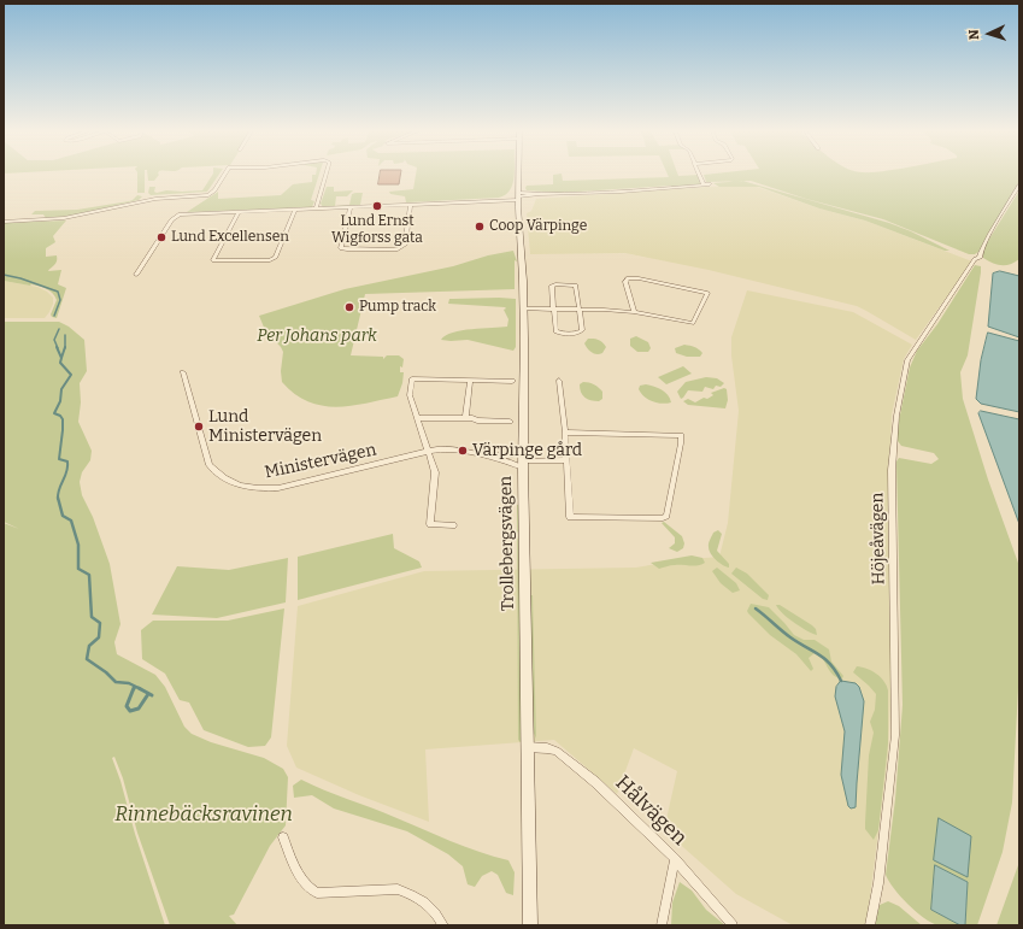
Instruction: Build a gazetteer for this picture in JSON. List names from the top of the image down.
{
  "streets": {
    "street": [
      "Ministervägen",
      "Höjeåvägen",
      "Trollebergsvägen",
      "Hålvägen"
    ]
  },
  "crossings": [
    ["Ministervägen", "Trollebergsvägen"],
    ["Trollebergsvägen", "Hålvägen"]
  ],
  "parks": ["Per Johans park", "Rinnebäcksravinen"],
  "places": [
    "Lund Ernst Wigforss gata",
    "Coop Värpinge",
    "Lund Excellensen",
    "Pump track",
    "Lund Ministervägen",
    "Värpinge gård"
  ],
  "north": "left"
}
